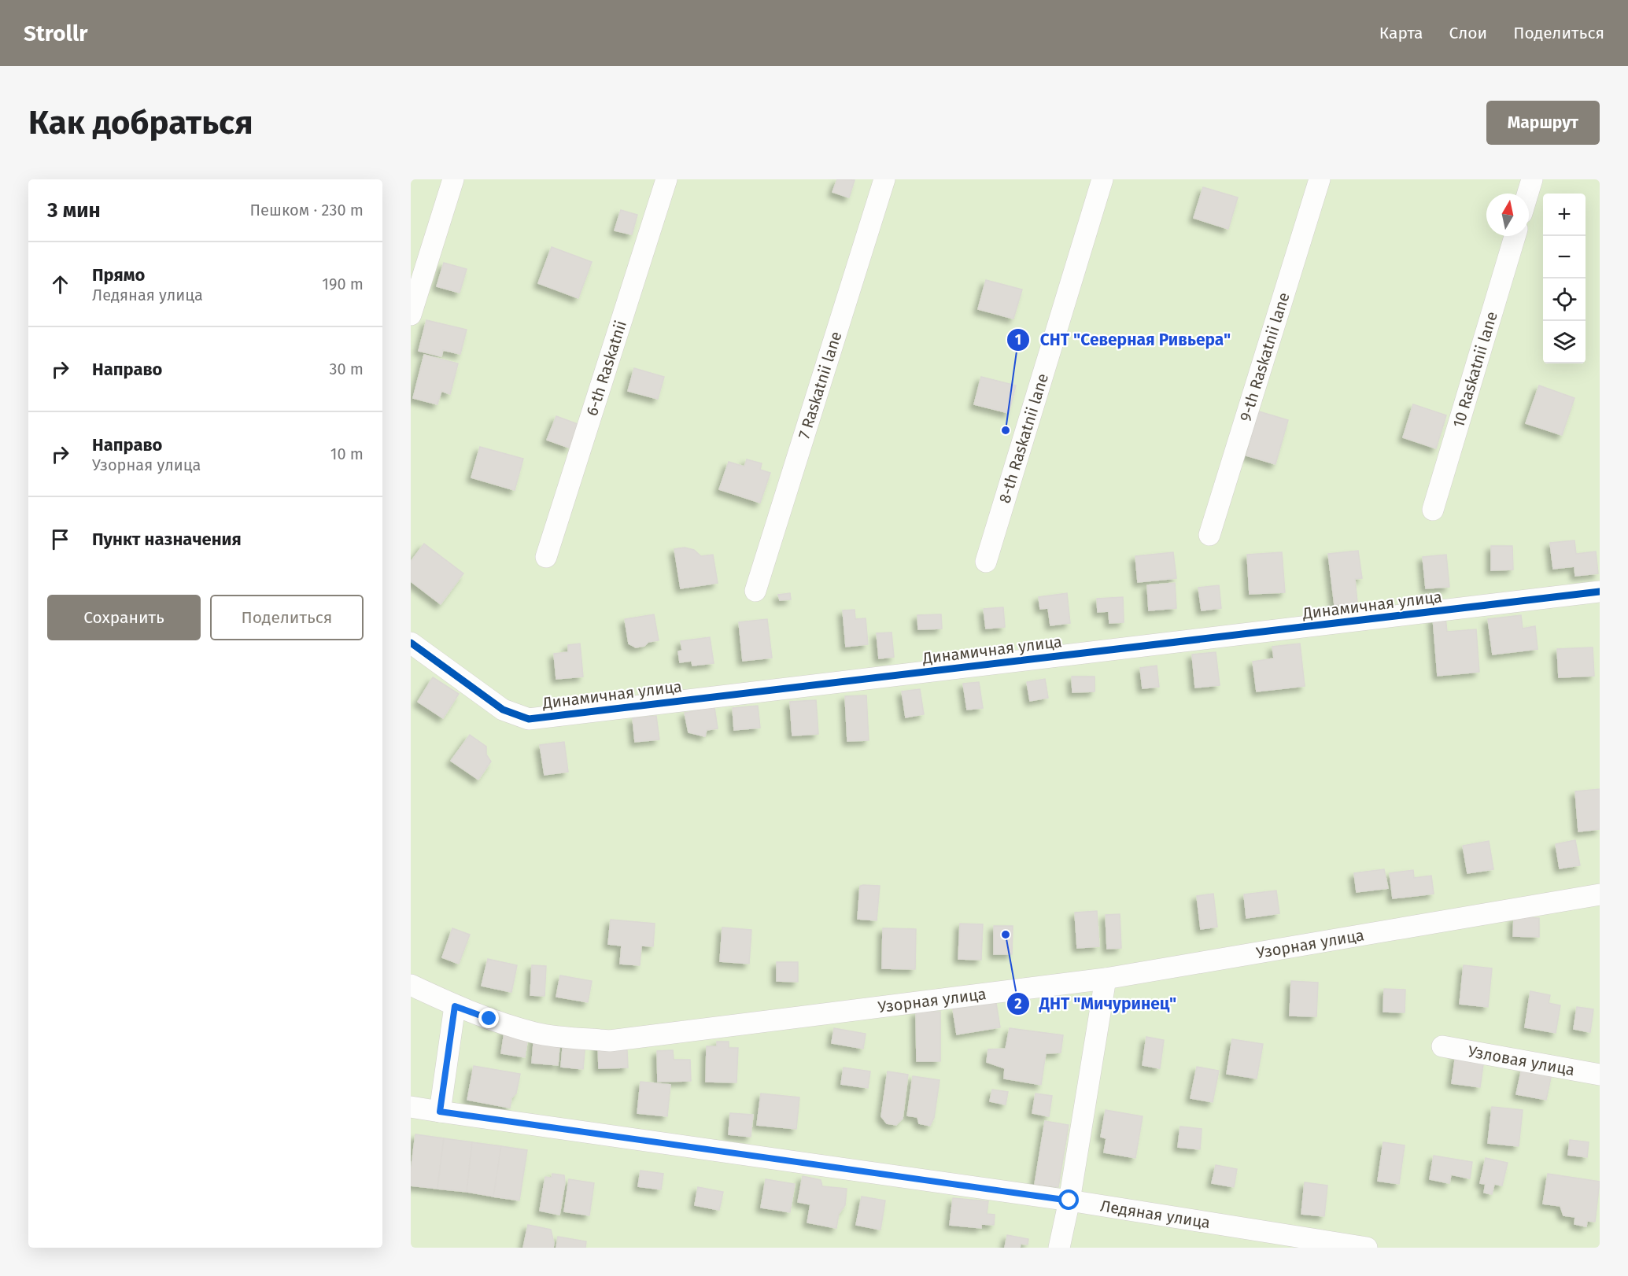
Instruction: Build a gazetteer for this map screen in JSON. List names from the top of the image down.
{
  "streets": {
    "street": [
      "9-th Raskatnii lane",
      "6-th Raskatnii",
      "10 Raskatnii lane",
      "7 Raskatnii lane",
      "8-th Raskatnii lane",
      "Динамичная улица",
      "Узорная улица",
      "Узловая улица",
      "Ледяная улица"
    ]
  },
  "places": ["СНТ \"Северная Ривьера\"", "ДНТ \"Мичуринец\""],
  "north": "top",
  "page": {
    "header": "Strollr",
    "nav": ["Карта", "Слои", "Поделиться"],
    "buttons": [
      "Маршрут",
      ["Сохранить", "Поделиться"]
    ],
    "title": "Как добраться",
    "heading": ["3 мин", "Пешком · 230 m"],
    "map_buttons": ["+", "−"],
    "list": [
      ["Прямо", "Ледяная улица", "190 m"],
      ["Направо", "30 m"],
      ["Направо", "Узорная улица", "10 m"],
      "Пункт назначения"
    ]
  }
}
